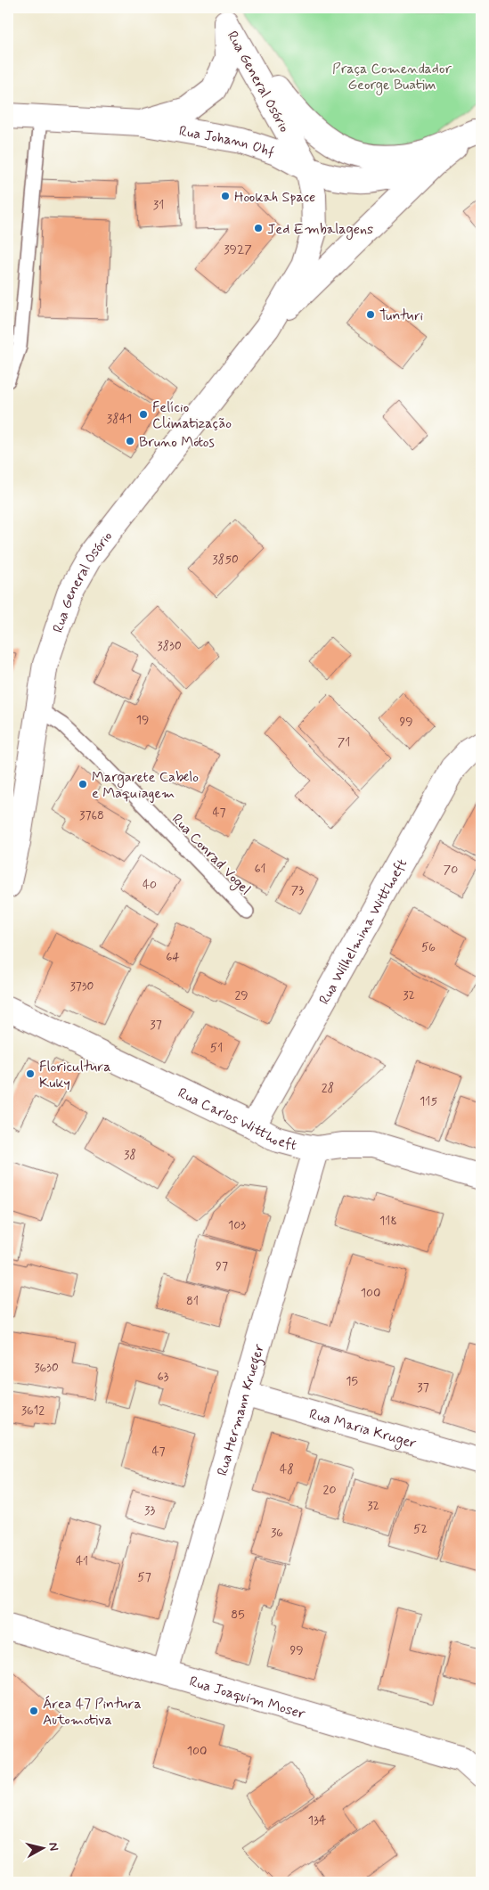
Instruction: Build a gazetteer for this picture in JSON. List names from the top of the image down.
{
  "streets": {
    "street": [
      "Rua General Osório",
      "Rua Johann Ohf",
      "Rua Wilhelmina Witthoeft",
      "Rua Carlos Witthoeft",
      "Rua Hermann Krueger",
      "Rua Maria Kruger",
      "Rua Joaquim Moser"
    ],
    "lane": ["Rua Conrad Vogel"]
  },
  "crossings": [
    ["Rua General Osório", "Rua Johann Ohf"],
    ["Rua General Osório", "Rua Conrad Vogel"],
    ["Rua Wilhelmina Witthoeft", "Rua Carlos Witthoeft"],
    ["Rua Carlos Witthoeft", "Rua Hermann Krueger"],
    ["Rua Hermann Krueger", "Rua Maria Kruger"],
    ["Rua Hermann Krueger", "Rua Joaquim Moser"]
  ],
  "parks": ["Praça Comendador George Buatim"],
  "places": [
    "Hookah Space",
    "Jed Embalagens",
    "Tunturi",
    "Felício Climatização",
    "Bruno Motos",
    "Margarete Cabelo e Maquiagem",
    "Floricultura Kuky",
    "Área 47 Pintura Automotiva"
  ],
  "house_numbers": [
    "31",
    "3927",
    "3841",
    "3850",
    "3830",
    "19",
    "99",
    "71",
    "47",
    "3768",
    "61",
    "70",
    "40",
    "73",
    "56",
    "64",
    "3730",
    "29",
    "32",
    "37",
    "51",
    "28",
    "115",
    "38",
    "118",
    "103",
    "97",
    "100",
    "81",
    "3630",
    "63",
    "15",
    "37",
    "3612",
    "47",
    "48",
    "20",
    "32",
    "33",
    "52",
    "36",
    "41",
    "57",
    "85",
    "99",
    "100",
    "134"
  ],
  "north": "right"
}
